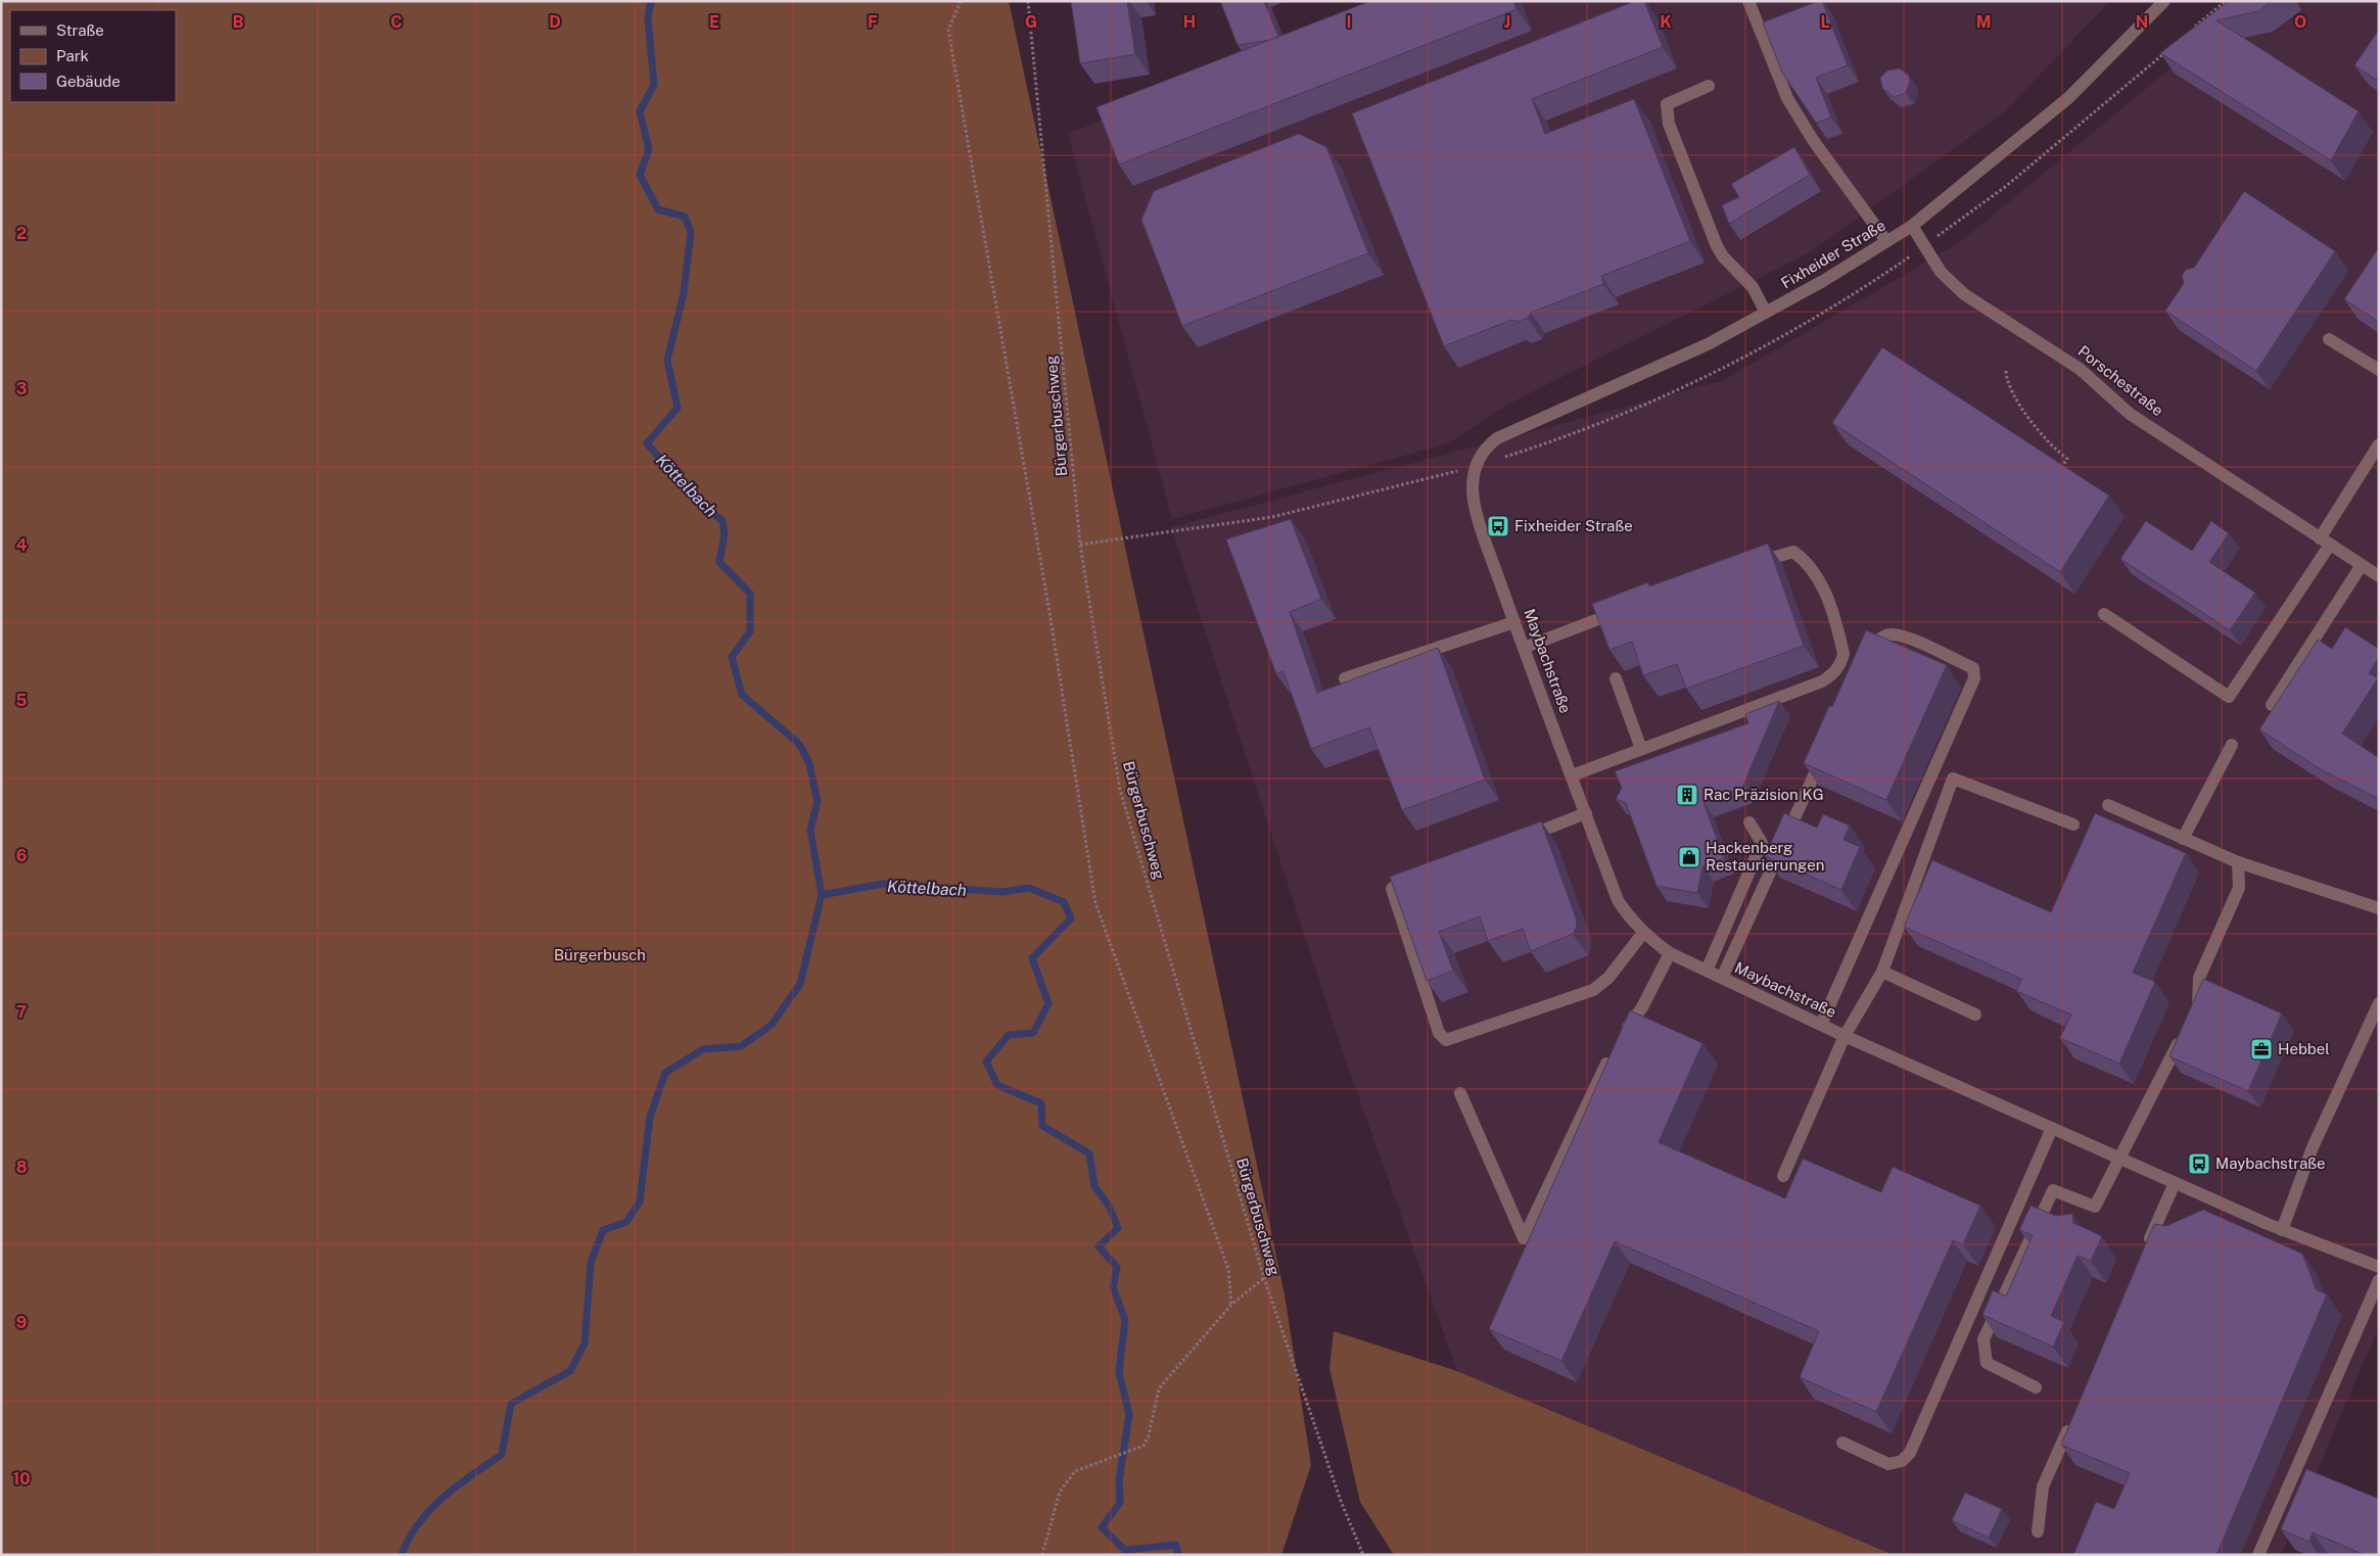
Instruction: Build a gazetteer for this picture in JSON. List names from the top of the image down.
{
  "streets": {
    "street": ["Fixheider Straße", "Porschestraße", "Maybachstraße"],
    "path": ["Bürgerbuschweg"]
  },
  "crossings": [
    ["Fixheider Straße", "Porschestraße"],
    ["Fixheider Straße", "Maybachstraße"]
  ],
  "water": ["Köttelbach"],
  "parks": ["Bürgerbusch"],
  "places": {
    "bus stop": ["Fixheider Straße", "Maybachstraße"],
    "building": ["Rac Präzision KG"],
    "shop": ["Hackenberg Restaurierungen"],
    "office": ["Hebbel"]
  },
  "legend": ["Straße", "Park", "Gebäude"],
  "grid": {
    "columns": [
      "B",
      "C",
      "D",
      "E",
      "F",
      "G",
      "H",
      "I",
      "J",
      "K",
      "L",
      "M",
      "N",
      "O"
    ],
    "rows": [
      "2",
      "3",
      "4",
      "5",
      "6",
      "7",
      "8",
      "9",
      "10"
    ]
  }
}
